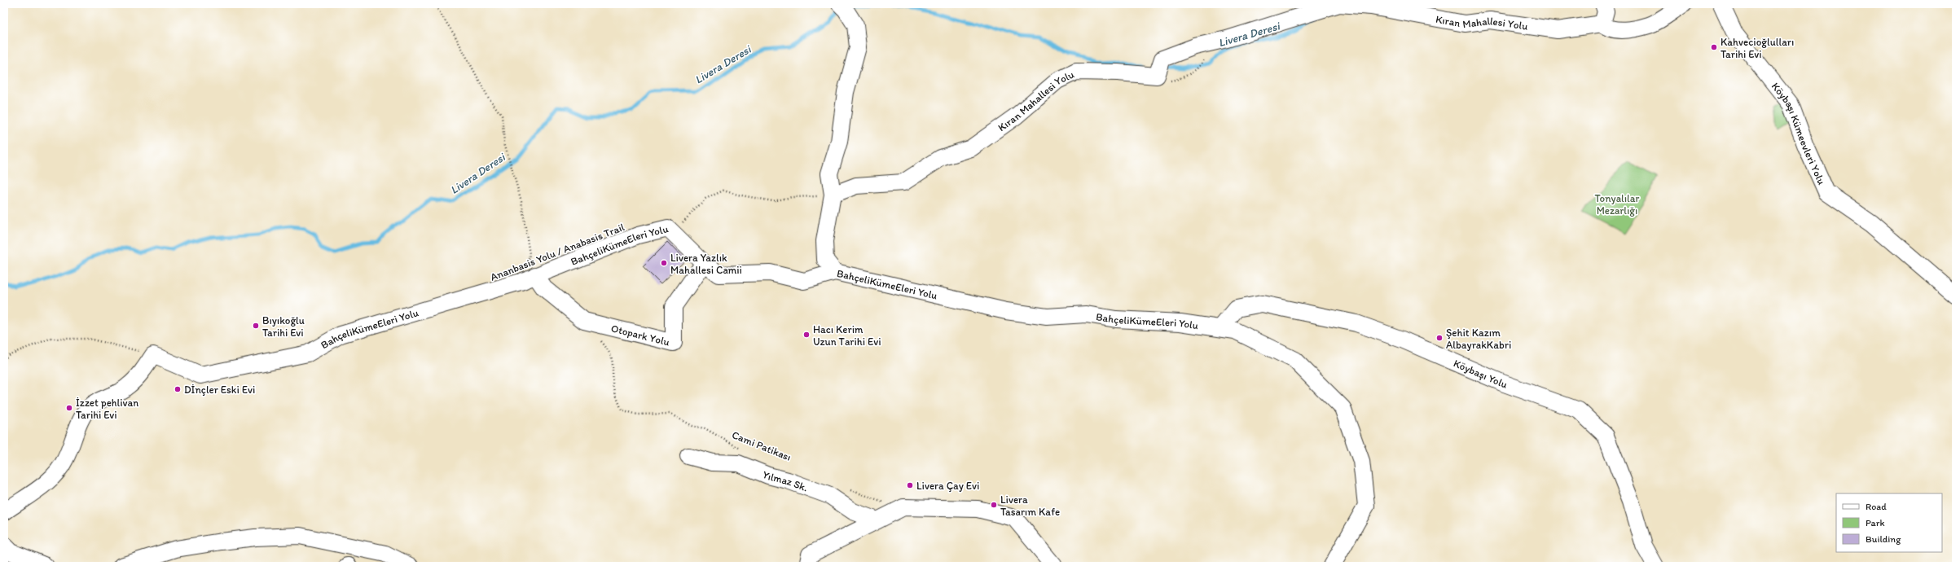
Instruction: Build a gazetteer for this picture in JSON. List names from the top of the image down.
{
  "streets": {
    "street": [
      "Kıran Mahallesi Yolu",
      "Köybaşı Kümeevleri Yolu",
      "BahçeliKümeEleri Yolu",
      "Otopark Yolu",
      "Köybaşı Yolu",
      "Yılmaz Sk."
    ],
    "path": ["Cami Patikası"]
  },
  "crossings": [
    ["BahçeliKümeEleri Yolu", "Otopark Yolu"],
    ["BahçeliKümeEleri Yolu", "Köybaşı Yolu"]
  ],
  "water": ["Livera Deresi"],
  "parks": ["Tonyalılar Mezarlığı"],
  "places": [
    "Kahvecioğlulları Tarihi Evi",
    "Livera Yazlık Mahallesi Camii",
    "Bıyıkoğlu Tarihi Evi",
    "Hacı Kerim Uzun Tarihi Evi",
    "Şehit Kazım AlbayrakKabri",
    "Dİnçler Eski Evi",
    "İzzet pehlivan Tarihi Evi",
    "Livera Çay Evi",
    "Livera Tasarım Kafe"
  ],
  "legend": ["Road", "Park", "Building"]
}
